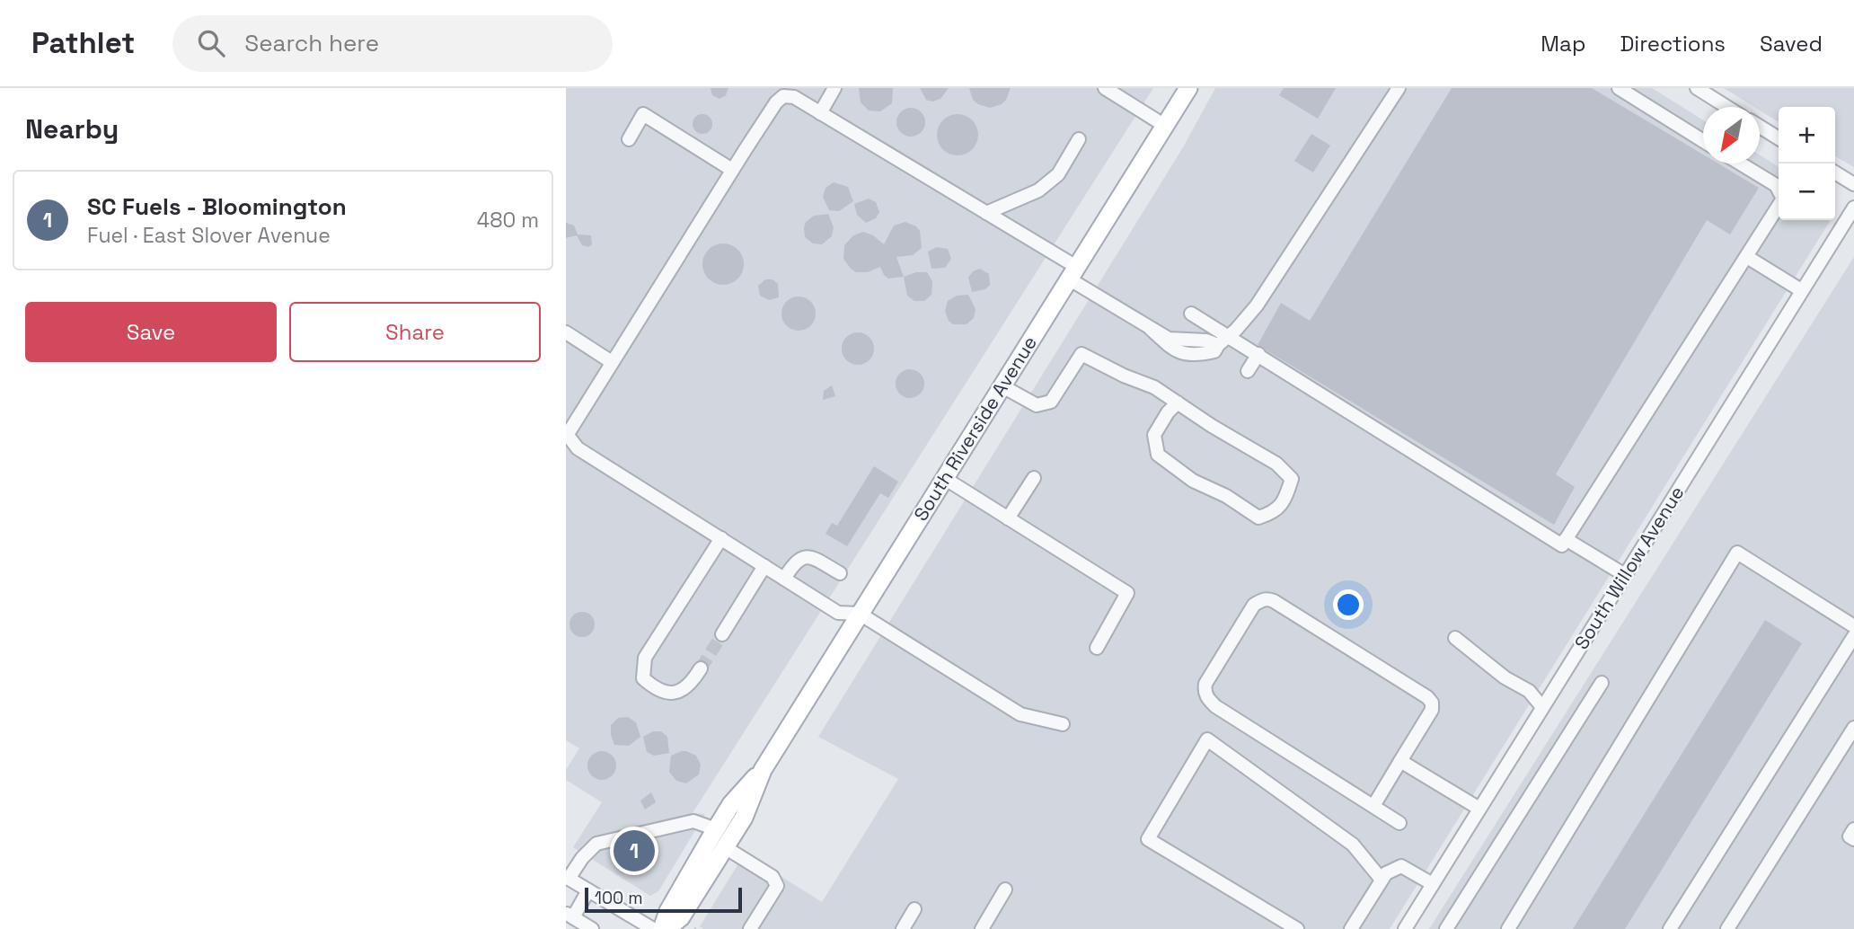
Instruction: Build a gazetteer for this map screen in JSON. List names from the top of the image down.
{
  "streets": {
    "main road": ["South Riverside Avenue"],
    "street": ["South Willow Avenue"]
  },
  "scale_bar": "100 m",
  "north": "bottom left",
  "page": {
    "header": "Pathlet",
    "search": "Search here",
    "nav": ["Map", "Directions", "Saved"],
    "heading": "Nearby",
    "map_buttons": ["+", "−"],
    "list": [
      {
        "mark": "1",
        "name": "SC Fuels - Bloomington",
        "note": "Fuel · East Slover Avenue",
        "value": "480 m"
      }
    ],
    "buttons": ["Save", "Share"],
    "pins": "1",
    "scale": "100 m"
  }
}
